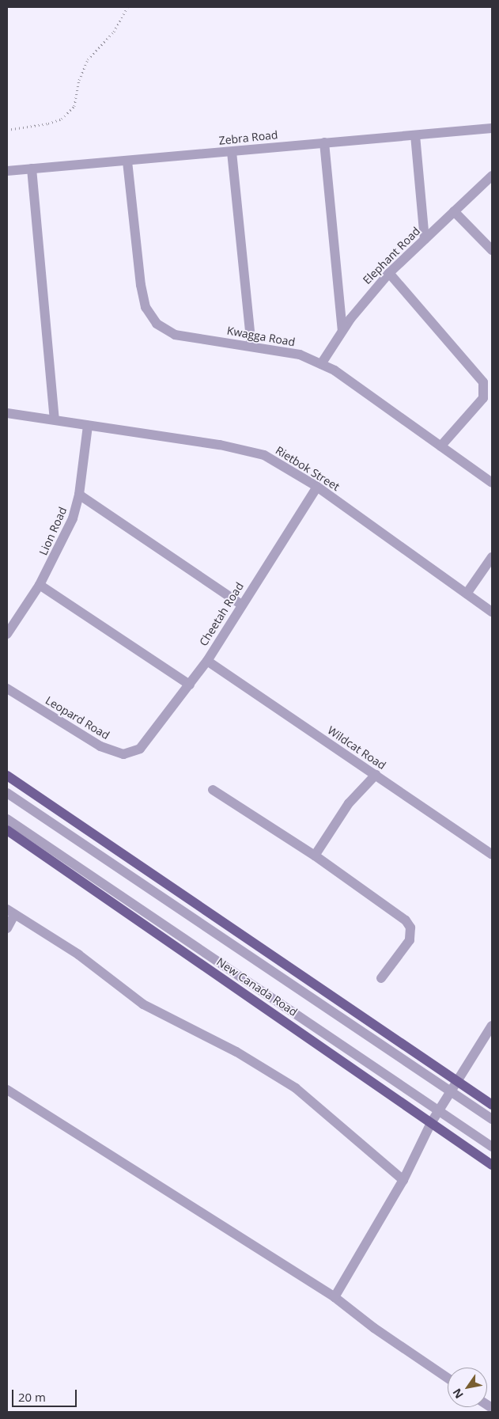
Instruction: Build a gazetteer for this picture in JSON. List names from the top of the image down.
{
  "streets": {
    "main road": ["New Canada Road"],
    "street": [
      "Zebra Road",
      "Elephant Road",
      "Kwagga Road",
      "Rietbok Street",
      "Lion Road",
      "Cheetah Road",
      "Leopard Road",
      "Wildcat Road"
    ]
  },
  "crossings": [
    ["Zebra Road", "Kwagga Road"],
    ["Elephant Road", "Kwagga Road"],
    ["Rietbok Street", "Lion Road"],
    ["Rietbok Street", "Cheetah Road"],
    ["Cheetah Road", "Leopard Road"],
    ["Cheetah Road", "Wildcat Road"]
  ],
  "scale_bar": "20 m",
  "north": "bottom left"
}
